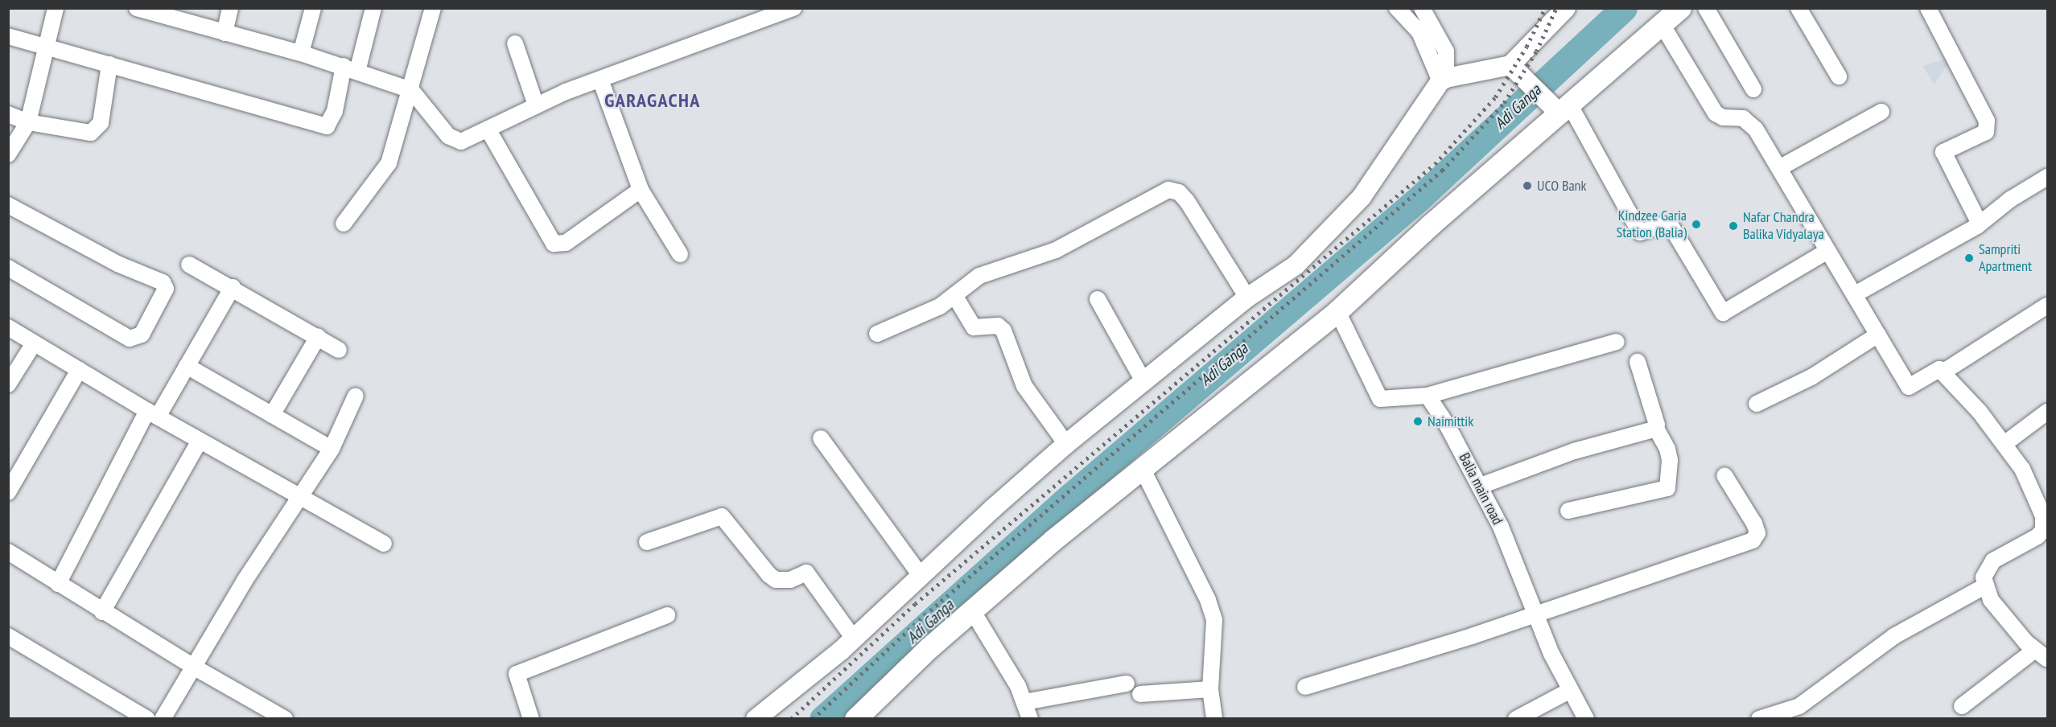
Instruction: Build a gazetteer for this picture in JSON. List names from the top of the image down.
{
  "streets": {
    "street": ["Balia main road"]
  },
  "districts": ["GARAGACHA"],
  "water": ["Adi Ganga"],
  "places": [
    "UCO Bank",
    "Kindzee Garia Station (Balia)",
    "Nafar Chandra Balika Vidyalaya",
    "Sampriti Apartment",
    "Naimittik"
  ]
}
